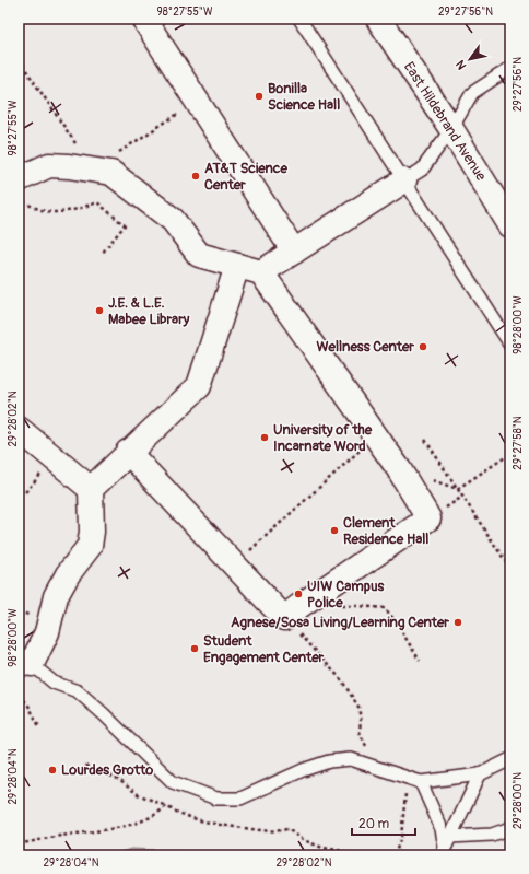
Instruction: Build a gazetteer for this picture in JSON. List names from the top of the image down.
{
  "streets": {
    "street": ["East Hildebrand Avenue"]
  },
  "places": [
    "Bonilla Science Hall",
    "AT&T Science Center",
    "J.E. & L.E. Mabee Library",
    "Wellness Center",
    "University of the Incarnate Word",
    "Clement Residence Hall",
    "UIW Campus Police",
    "Agnese/Sosa Living/Learning Center",
    "Student Engagement Center",
    "Lourdes Grotto"
  ],
  "scale_bar": "20 m",
  "north": "bottom left",
  "coordinates": [
    "98°27'55\"W",
    "29°27'56\"N",
    "98°28'00\"W",
    "29°28'02\"N",
    "29°27'58\"N",
    "29°28'04\"N",
    "29°28'00\"N"
  ]
}
